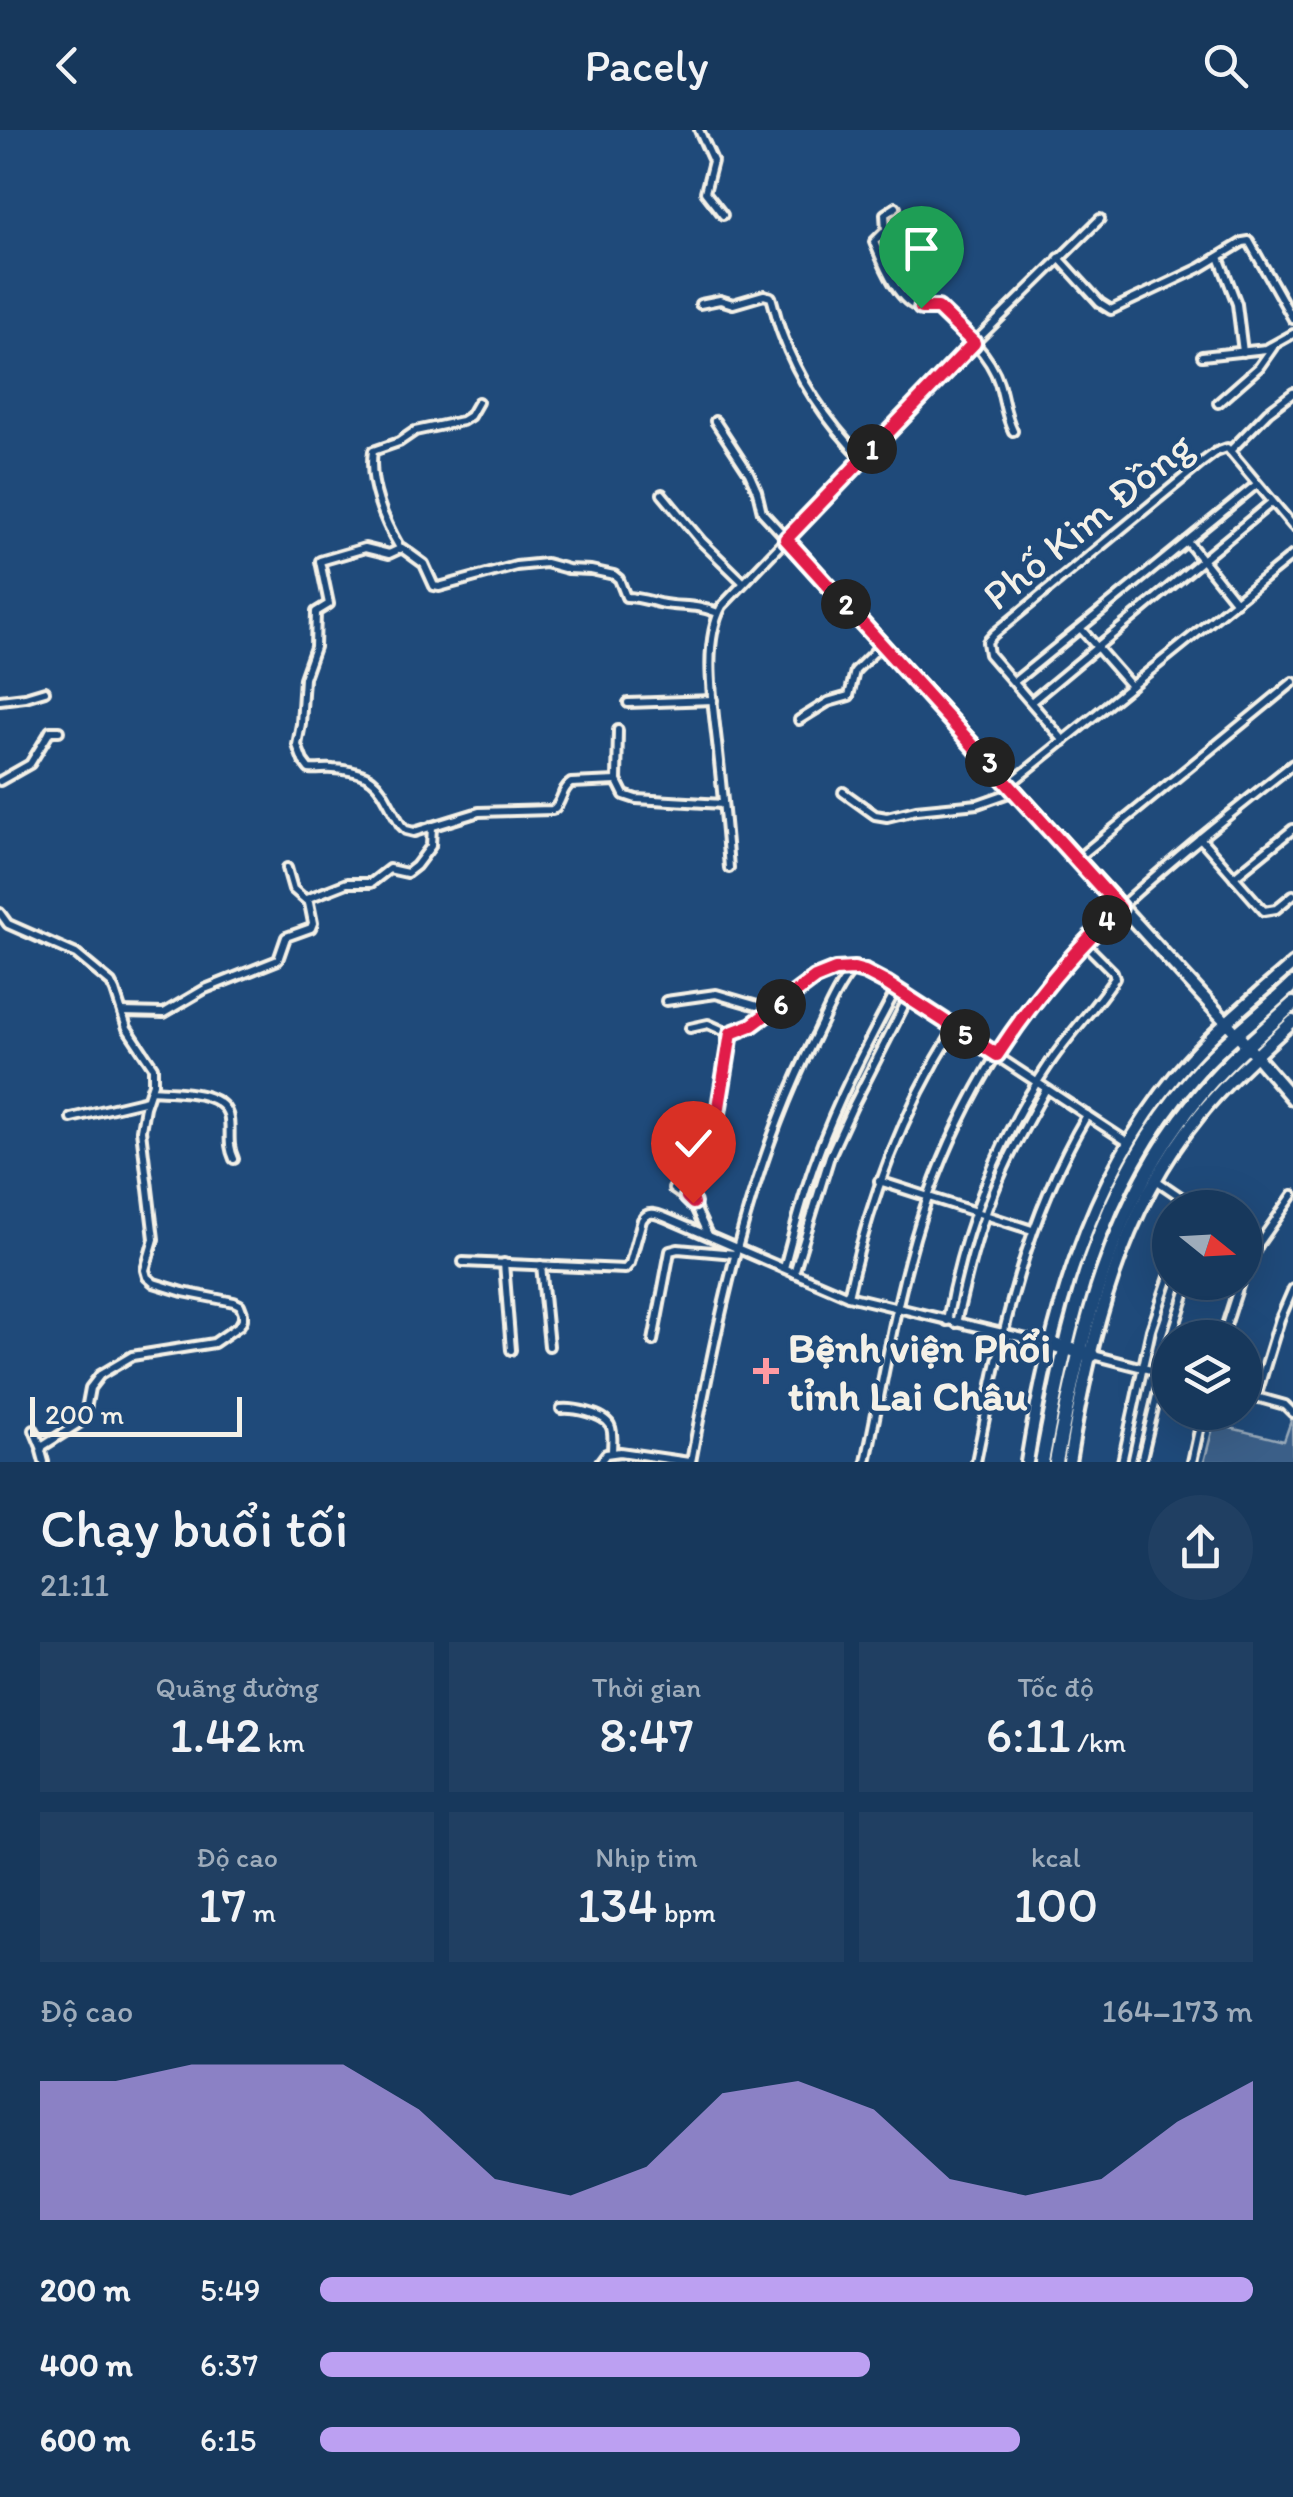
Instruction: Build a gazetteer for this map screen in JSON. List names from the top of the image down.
{
  "streets": {
    "street": ["Phố Kim Đồng"]
  },
  "places": {
    "health": ["Bệnh viện Phổi tỉnh Lai Châu"]
  },
  "scale_bar": "200 m",
  "north": "right",
  "page": {
    "header": "Pacely",
    "pins": [
      "1",
      "2",
      "3",
      "4",
      "6",
      "5"
    ],
    "scale": "200 m",
    "heading": ["Chạy buổi tối", "21:11"],
    "stats": [
      ["Quãng đường", "1.42 km"],
      ["Thời gian", "8:47"],
      ["Tốc độ", "6:11 /km"],
      ["Độ cao", "17 m"],
      ["Nhịp tim", "134 bpm"],
      ["kcal", "100"]
    ],
    "chart": ["Độ cao", "164–173 m"],
    "list": [
      {
        "name": "200 m",
        "note": "5:49"
      },
      {
        "name": "400 m",
        "note": "6:37"
      },
      {
        "name": "600 m",
        "note": "6:15"
      }
    ]
  }
}
